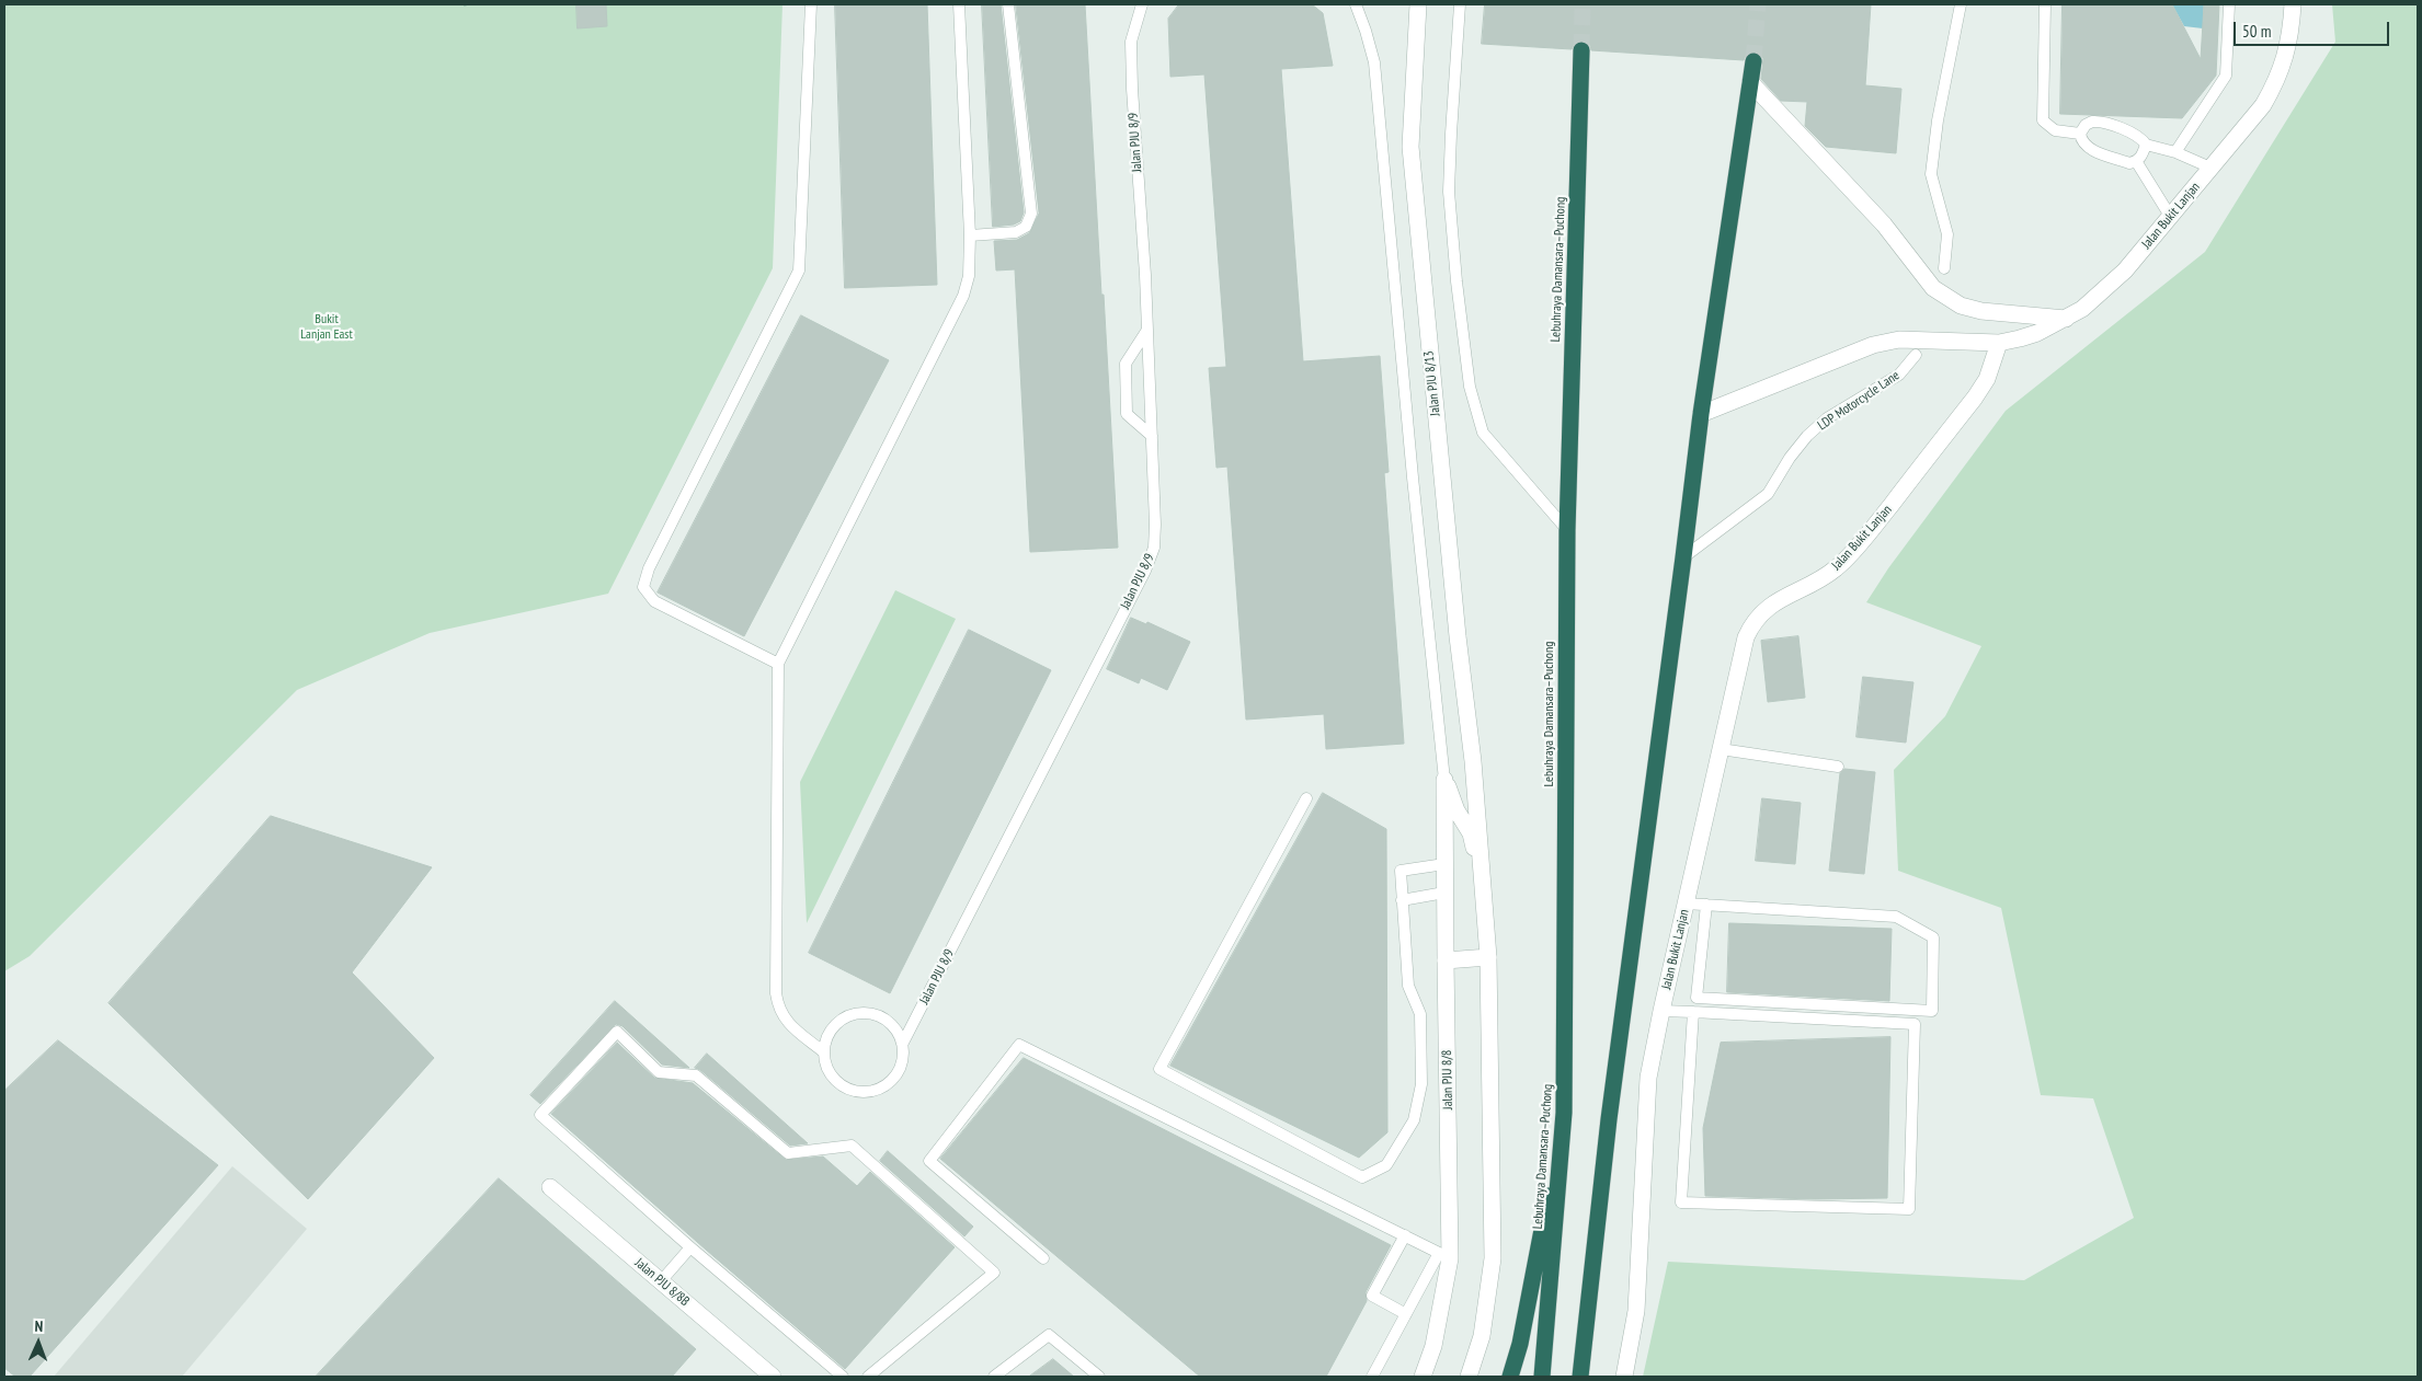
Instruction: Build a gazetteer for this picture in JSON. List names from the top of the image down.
{
  "streets": {
    "highway": ["Lebuhraya Damansara–Puchong"],
    "street": [
      "Jalan Bukit Lanjan",
      "Jalan PJU 8/13",
      "Jalan PJU 8/8",
      "Jalan PJU 8/8B"
    ],
    "lane": ["Jalan PJU 8/9", "LDP Motorcycle Lane"]
  },
  "parks": ["Bukit Lanjan East"],
  "scale_bar": "50 m",
  "north": "top"
}
